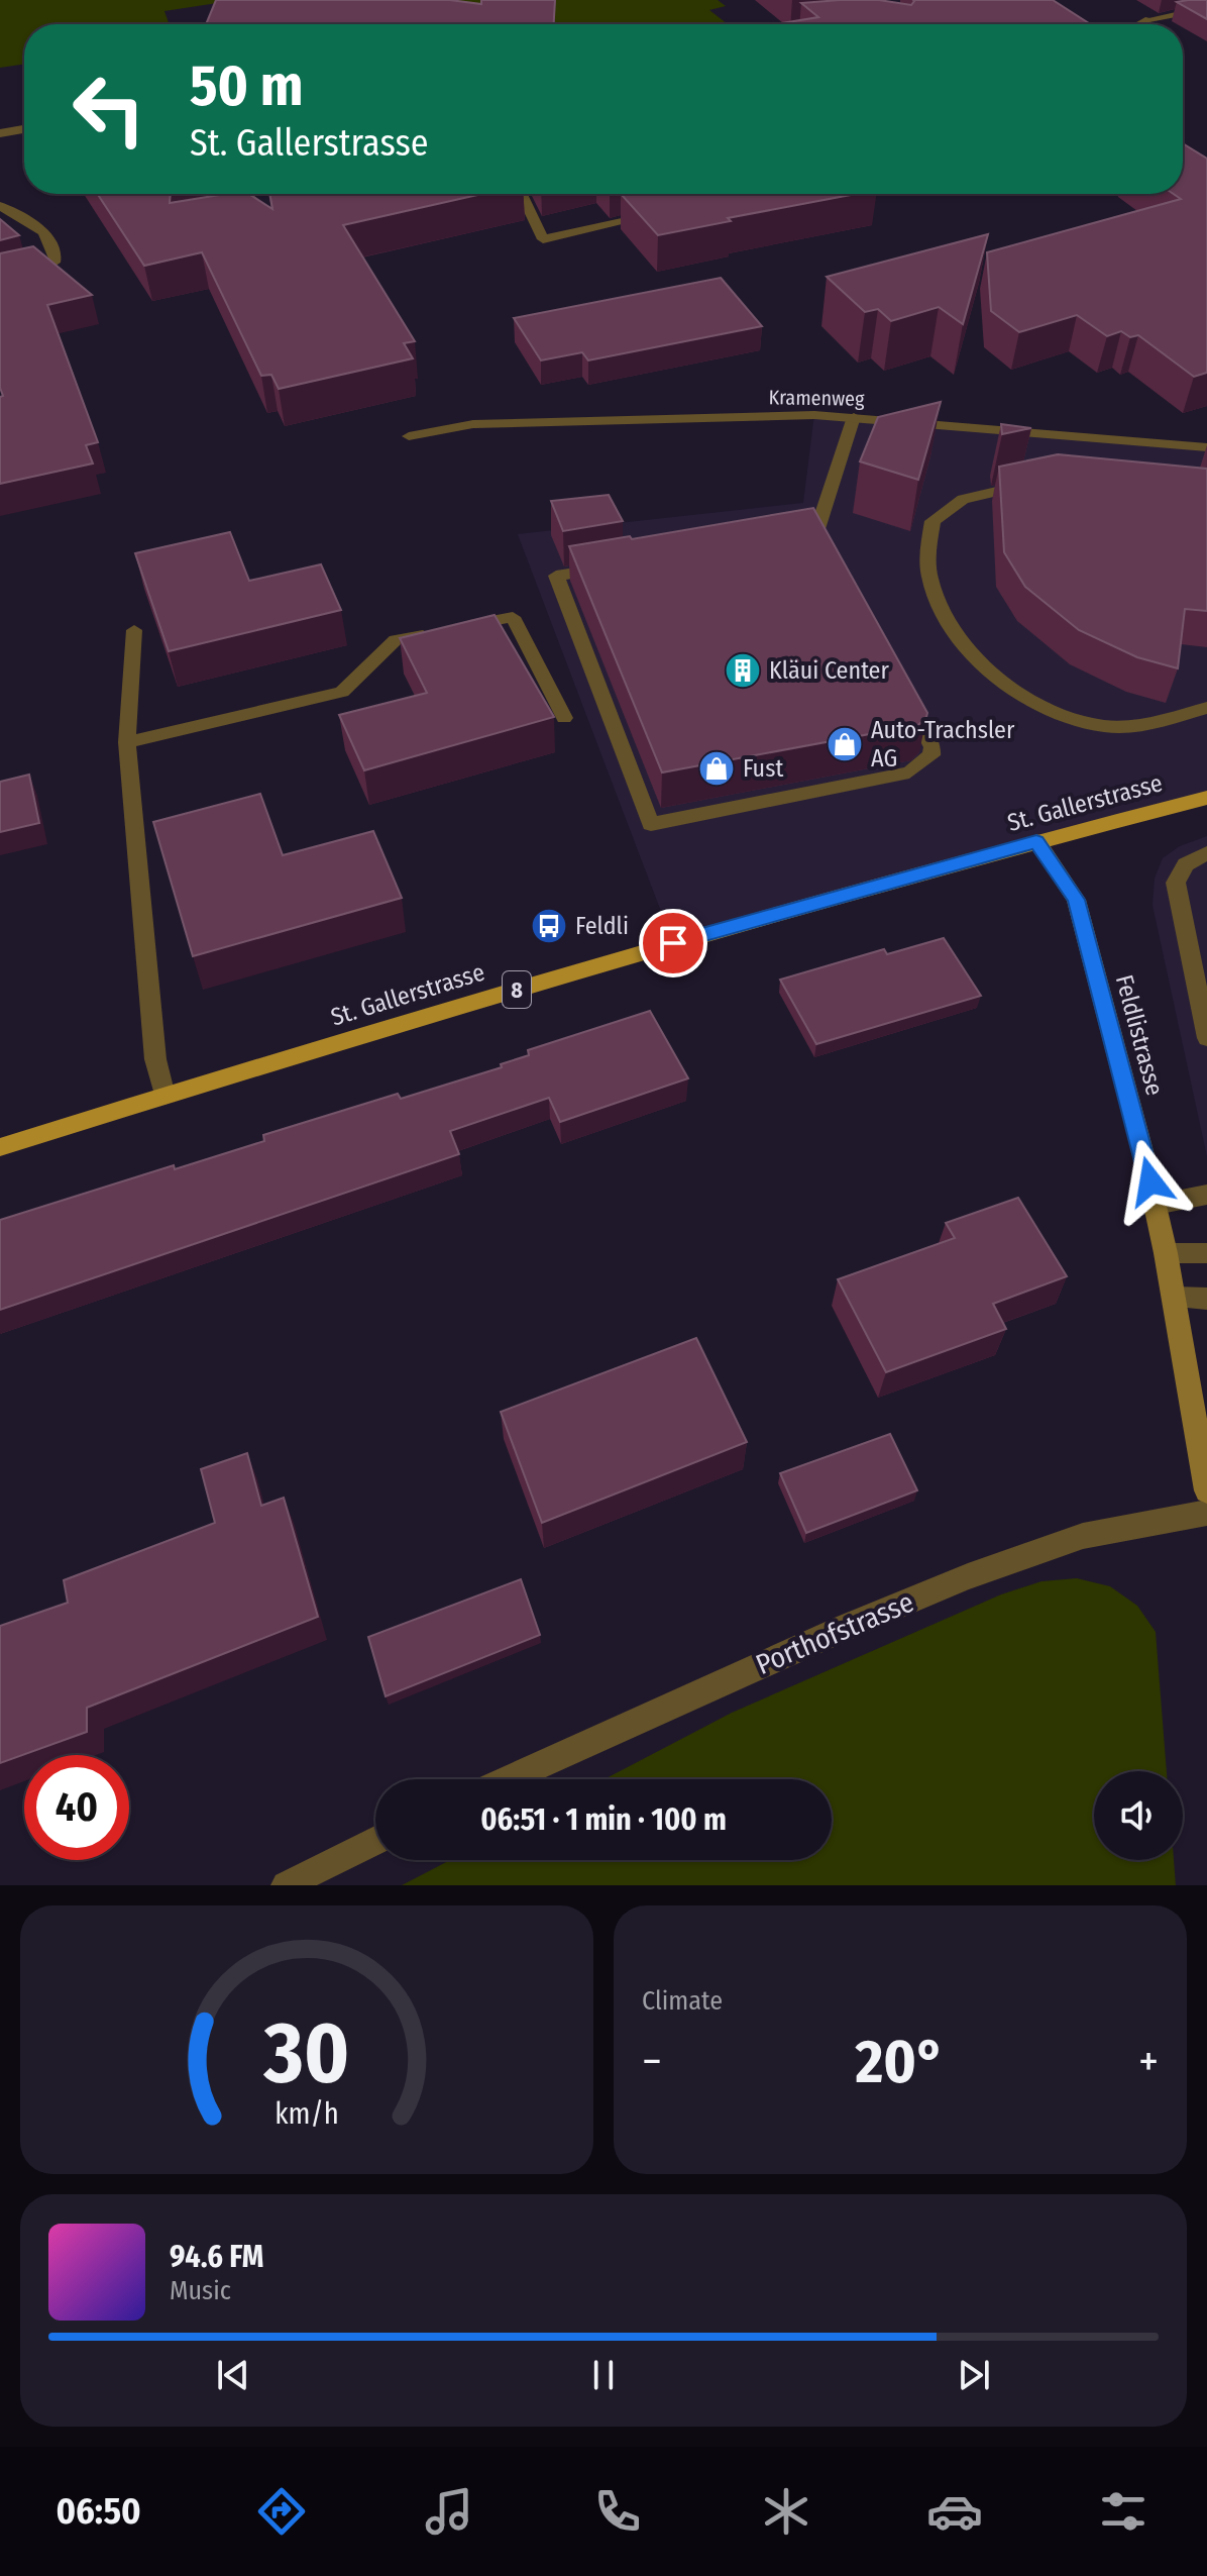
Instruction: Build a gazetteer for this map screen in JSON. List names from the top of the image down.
{
  "streets": {
    "main road": ["St. Gallerstrasse", "8"],
    "street": ["Kramenweg", "Feldlistrasse", "Porthofstrasse"]
  },
  "crossings": [
    ["St. Gallerstrasse", "Feldlistrasse"]
  ],
  "places": {
    "building": ["Kläui Center"],
    "shop": ["Auto-Trachsler AG", "Fust"],
    "bus stop": ["Feldli"]
  },
  "page": {
    "turn": ["50 m", "St. Gallerstrasse"],
    "limit": "40",
    "trip": "06:51 · 1 min · 100 m",
    "tile": "Climate",
    "heat": ["−", "20°", "+"],
    "song": ["94.6 FM", "Music"],
    "tabs": "06:50",
    "gauge": ["30", "km/h"]
  }
}
